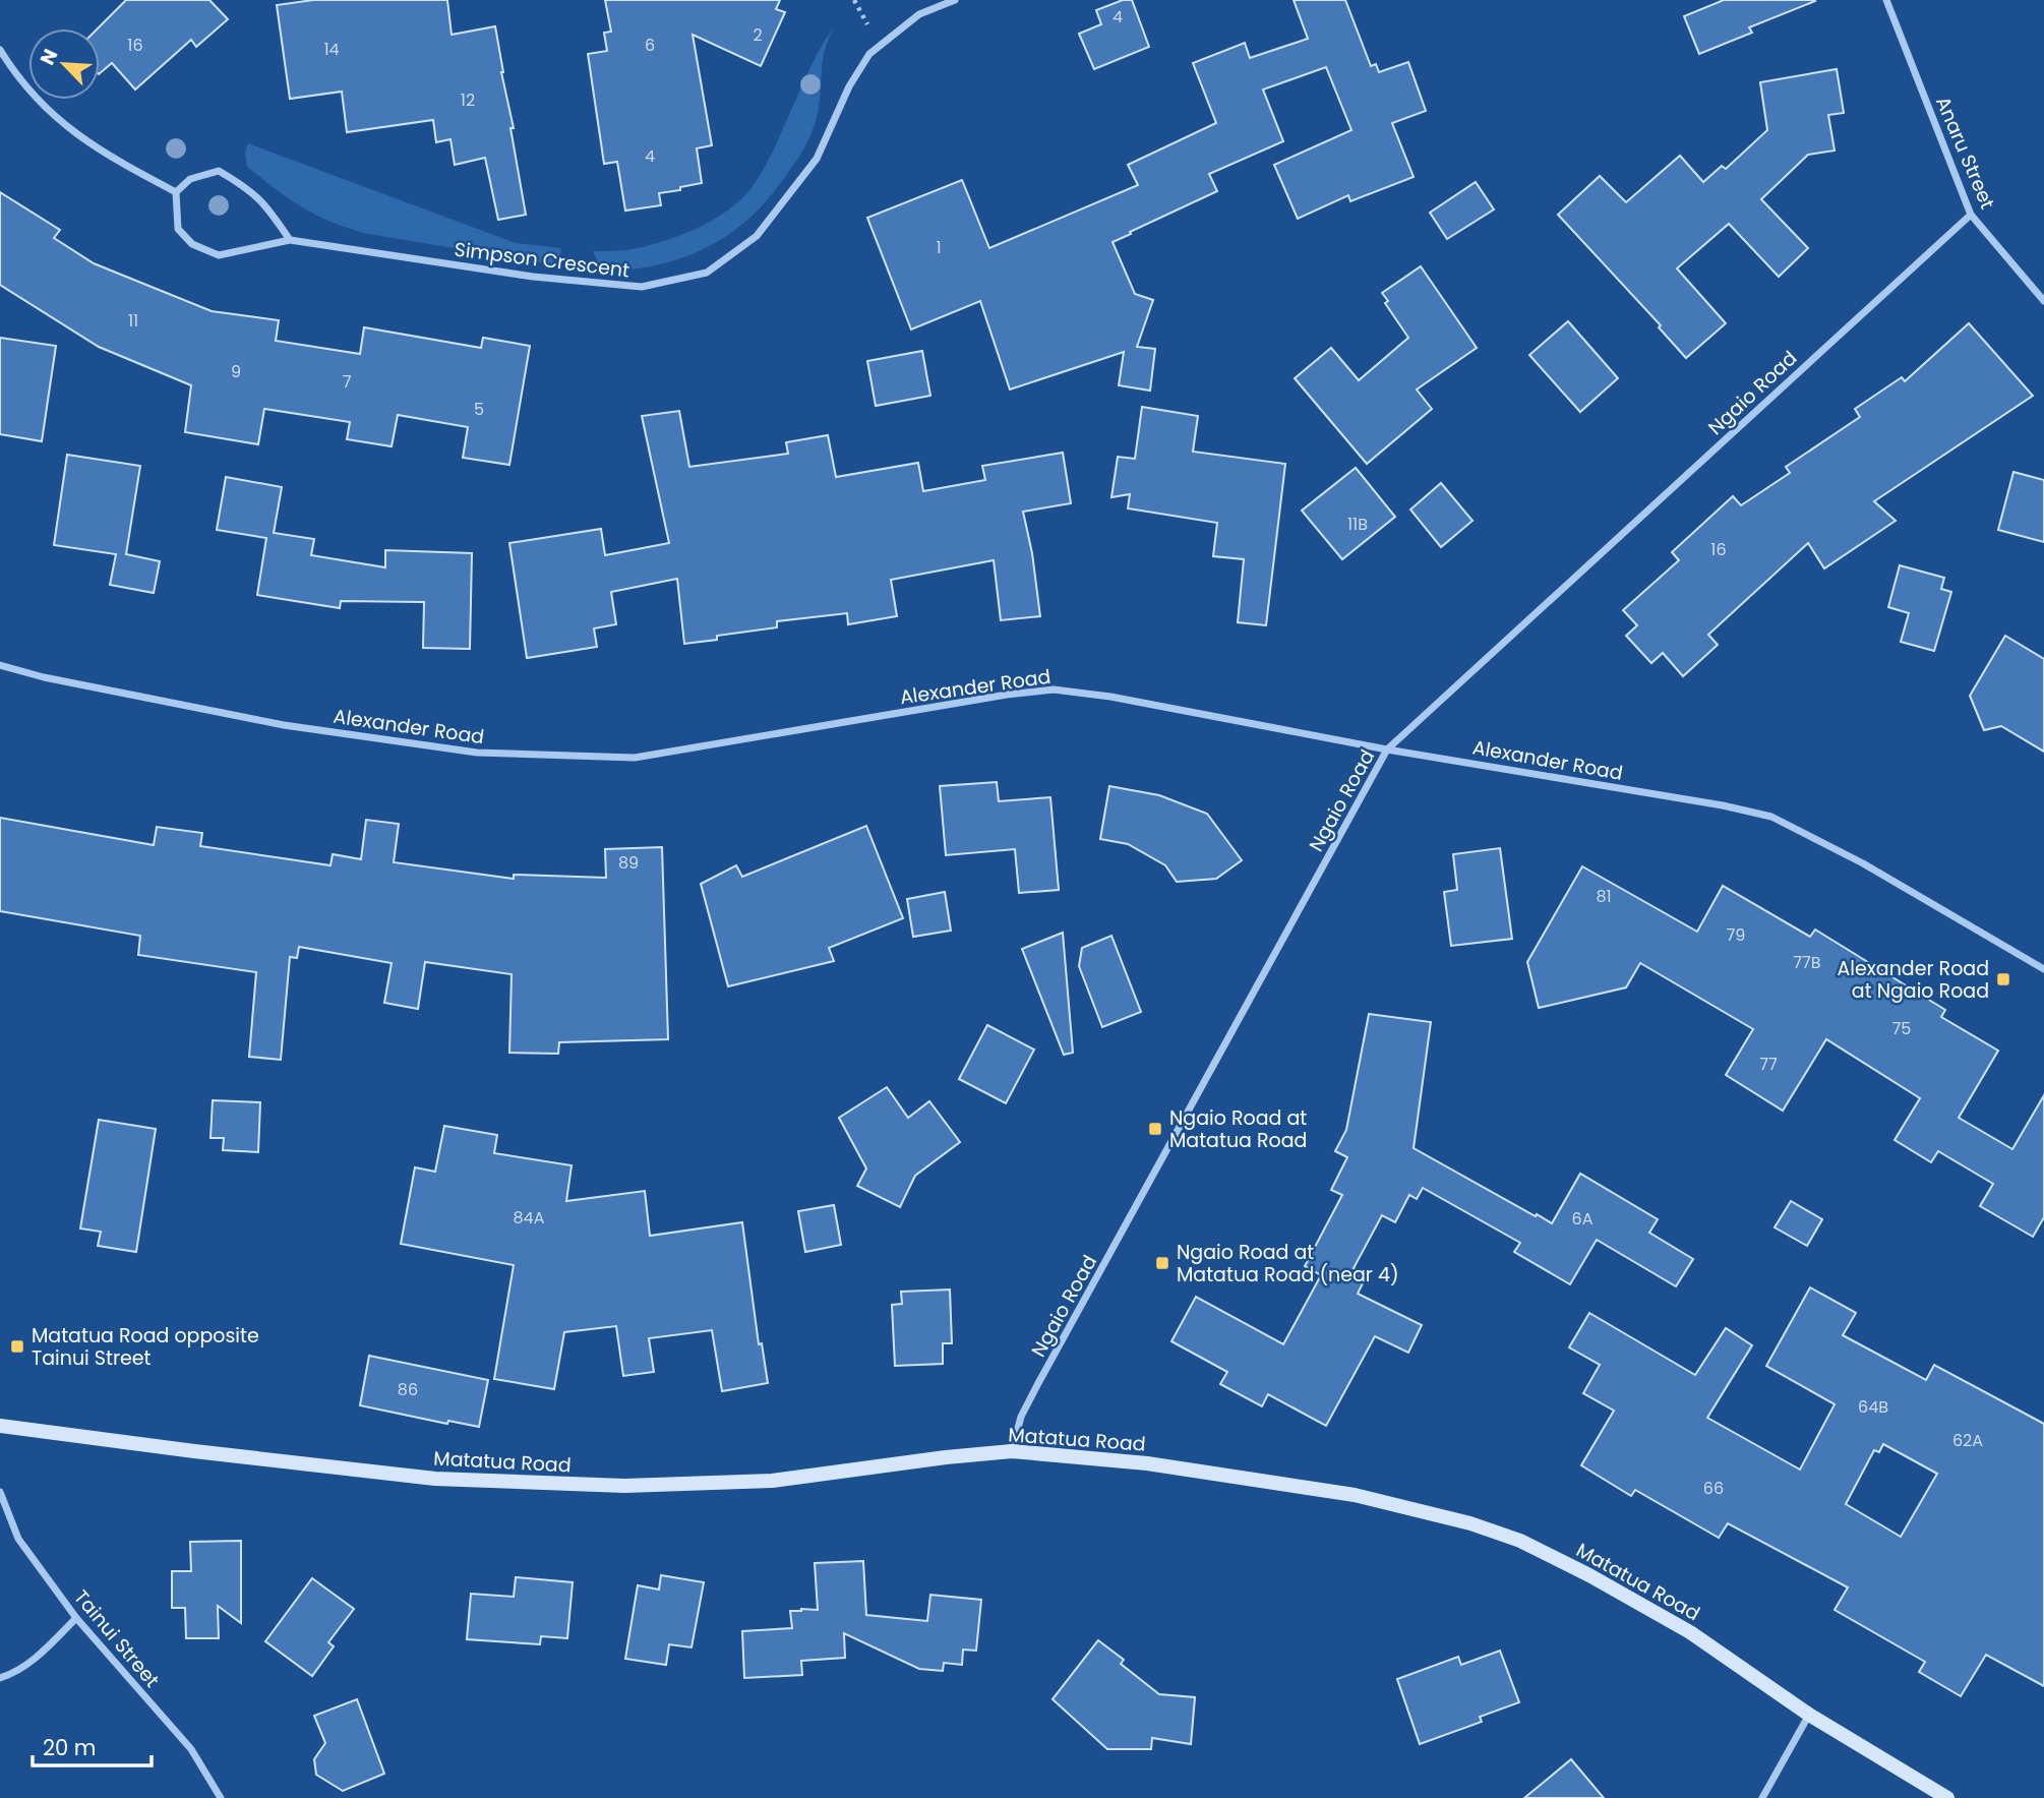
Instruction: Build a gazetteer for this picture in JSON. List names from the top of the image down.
{
  "streets": {
    "main road": ["Matatua Road"],
    "street": [
      "Anaru Street",
      "Simpson Crescent",
      "Ngaio Road",
      "Alexander Road",
      "Tainui Street"
    ]
  },
  "crossings": [
    ["Anaru Street", "Ngaio Road"],
    ["Ngaio Road", "Alexander Road"],
    ["Ngaio Road", "Matatua Road"]
  ],
  "places": {
    "transit": [
      "Alexander Road at Ngaio Road",
      "Ngaio Road at Matatua Road",
      "Ngaio Road at Matatua Road (near 4)",
      "Matatua Road opposite Tainui Street"
    ]
  },
  "house_numbers": [
    "4",
    "2",
    "16",
    "6",
    "14",
    "12",
    "4",
    "1",
    "11",
    "9",
    "7",
    "5",
    "11B",
    "16",
    "89",
    "81",
    "79",
    "77B",
    "75",
    "77",
    "84A",
    "6A",
    "86",
    "64B",
    "62A",
    "66"
  ],
  "scale_bar": "20 m",
  "north": "top left"
}
